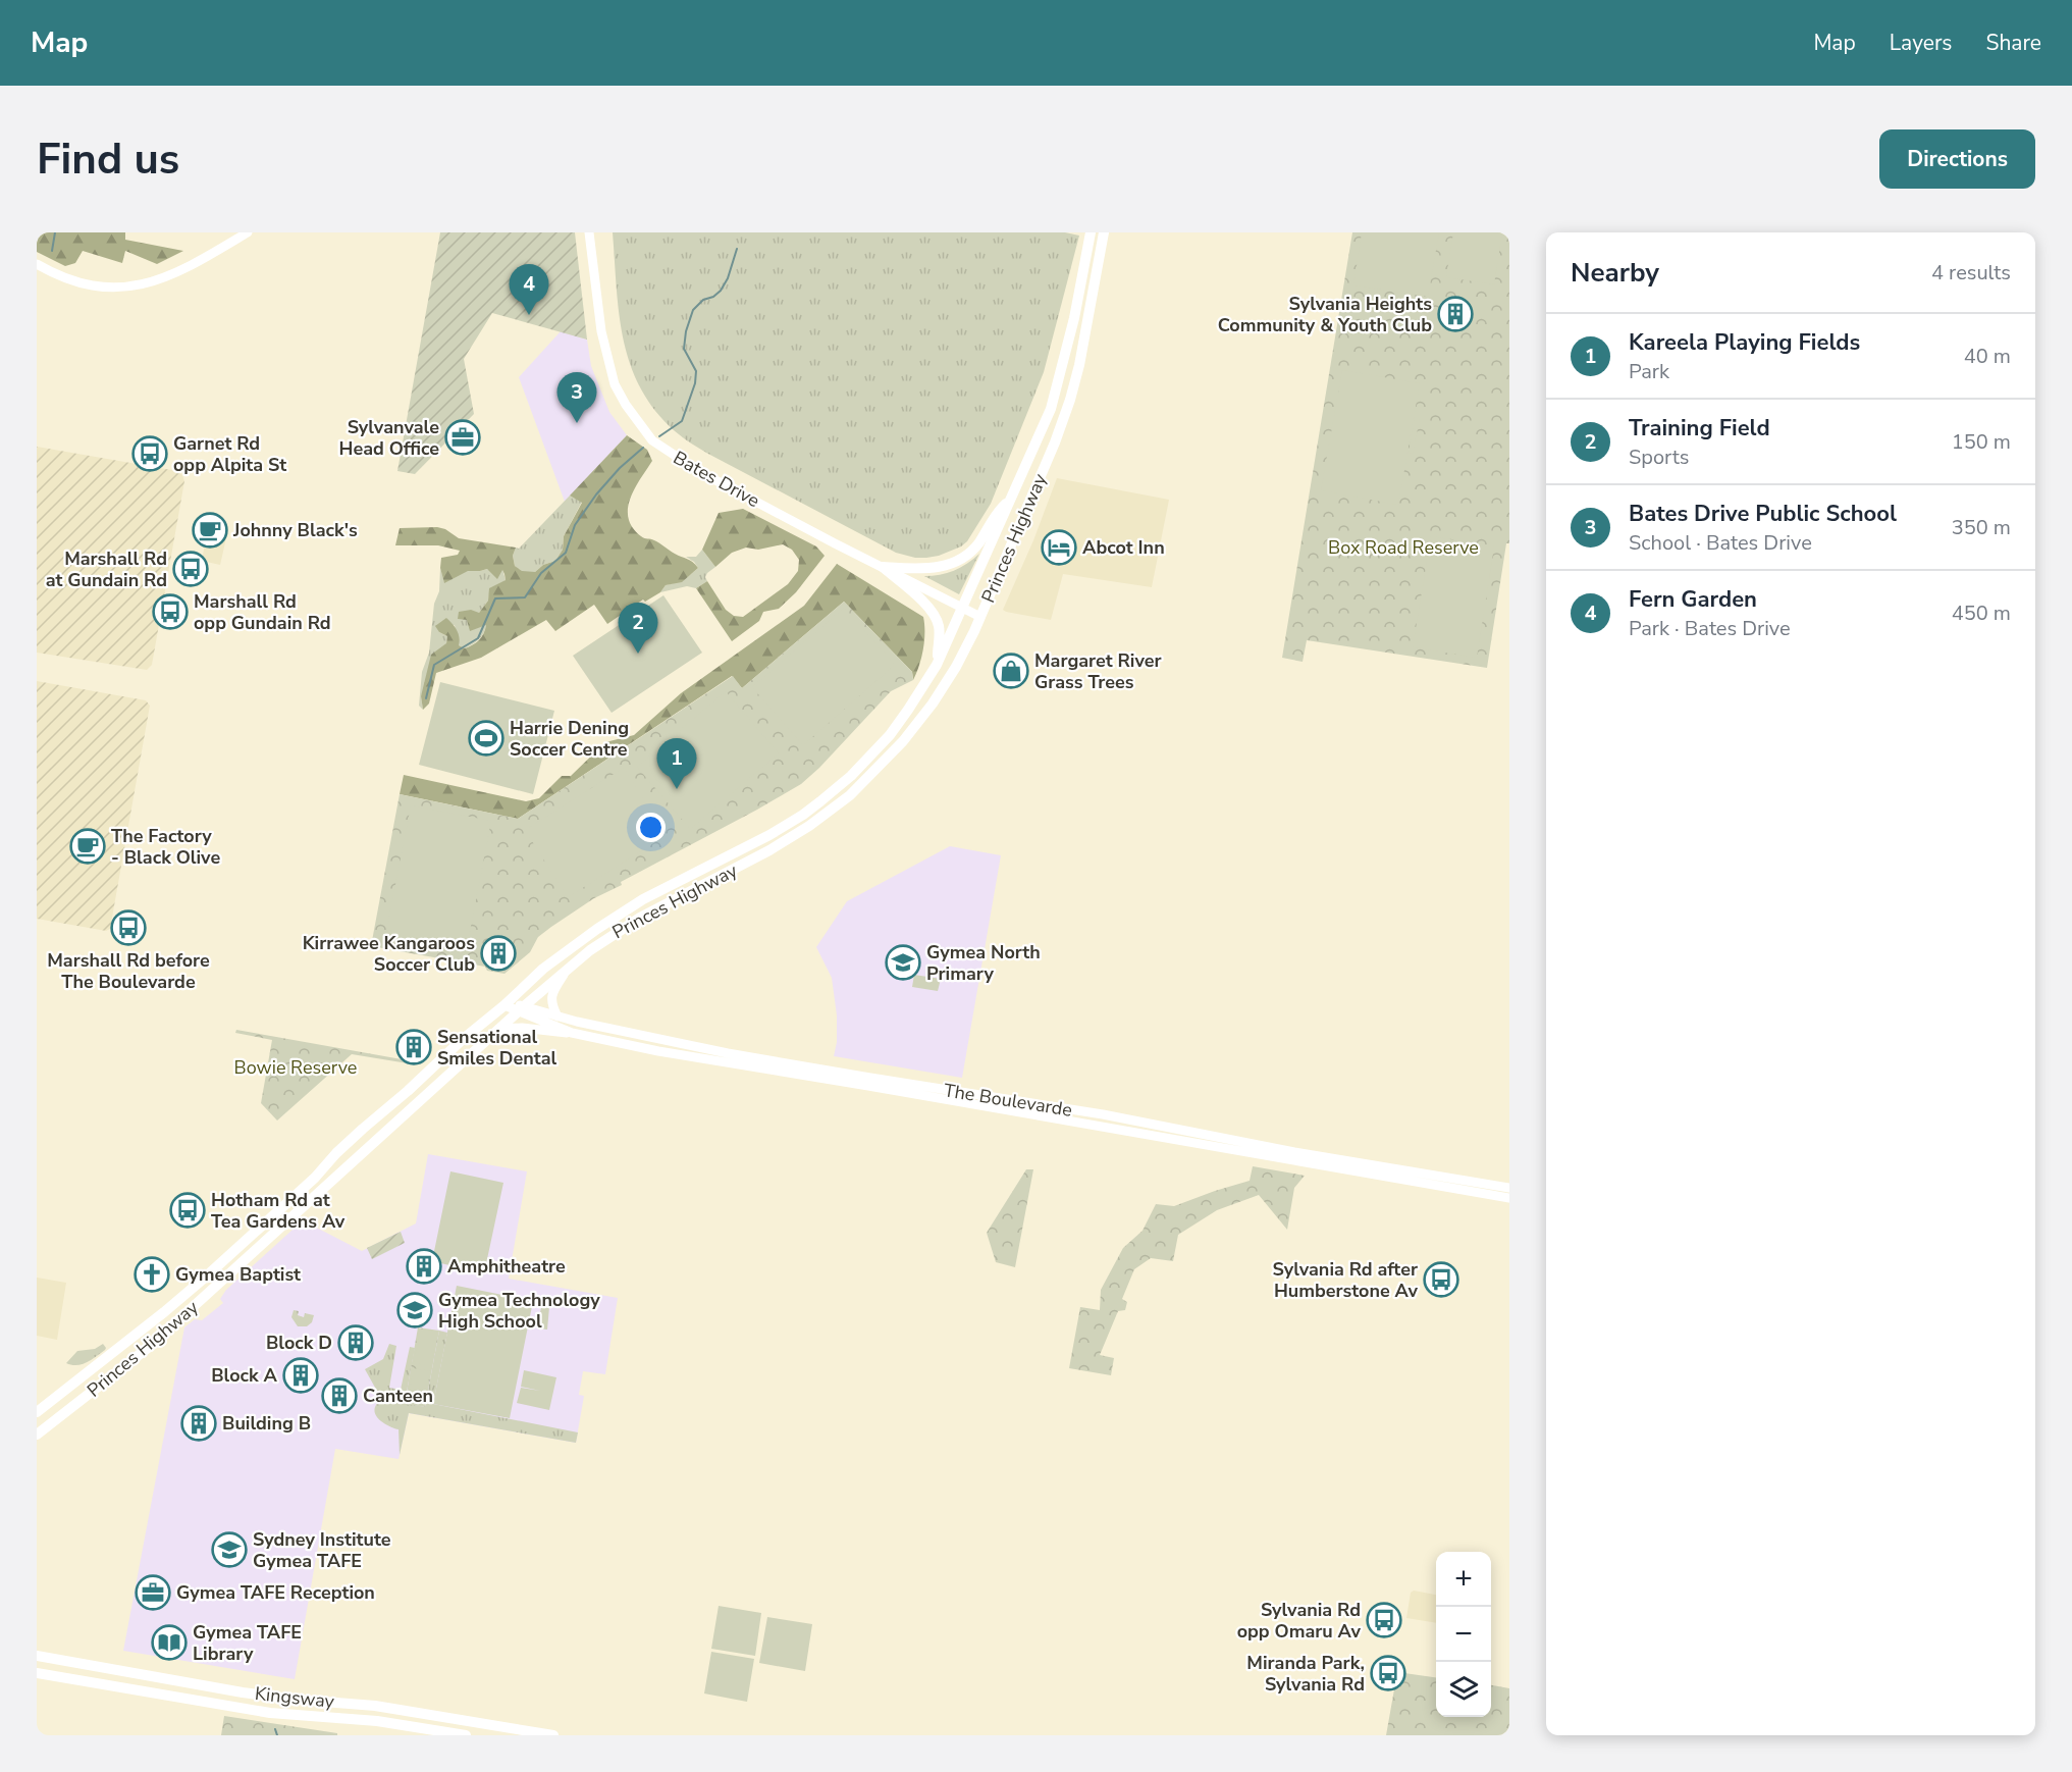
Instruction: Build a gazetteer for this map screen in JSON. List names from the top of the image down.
{
  "streets": {
    "main road": [
      "Bates Drive",
      "Princes Highway",
      "The Boulevarde",
      "Kingsway"
    ]
  },
  "crossings": [
    ["Bates Drive", "Princes Highway"],
    ["Princes Highway", "The Boulevarde"]
  ],
  "parks": ["Box Road Reserve", "Bowie Reserve"],
  "places": {
    "building": [
      "Sylvania Heights Community & Youth Club",
      "Kirrawee Kangaroos Soccer Club",
      "Sensational Smiles Dental",
      "Amphitheatre",
      "Block D",
      "Block A",
      "Canteen",
      "Building B"
    ],
    "office": ["Sylvanvale Head Office", "Gymea TAFE Reception"],
    "bus stop": [
      "Garnet Rd opp Alpita St",
      "Marshall Rd at Gundain Rd",
      "Marshall Rd opp Gundain Rd",
      "Marshall Rd before The Boulevarde",
      "Hotham Rd at Tea Gardens Av",
      "Sylvania Rd after Humberstone Av",
      "Sylvania Rd opp Omaru Av",
      "Miranda Park, Sylvania Rd"
    ],
    "cafe": ["Johnny Black's", "The Factory - Black Olive"],
    "hotel": ["Abcot Inn"],
    "shop": ["Margaret River Grass Trees"],
    "sports": ["Harrie Dening Soccer Centre"],
    "school or university": ["Gymea North Primary", "Gymea Technology High School", "Sydney Institute Gymea TAFE"],
    "church": ["Gymea Baptist"],
    "library": ["Gymea TAFE Library"]
  },
  "page": {
    "header": "Map",
    "nav": ["Map", "Layers", "Share"],
    "buttons": "Directions",
    "title": "Find us",
    "heading": ["Nearby", "4 results"],
    "pins": [
      "4",
      "3",
      "2",
      "1"
    ],
    "list": [
      {
        "mark": "1",
        "name": "Kareela Playing Fields",
        "note": "Park",
        "value": "40 m"
      },
      {
        "mark": "2",
        "name": "Training Field",
        "note": "Sports",
        "value": "150 m"
      },
      {
        "mark": "3",
        "name": "Bates Drive Public School",
        "note": "School · Bates Drive",
        "value": "350 m"
      },
      {
        "mark": "4",
        "name": "Fern Garden",
        "note": "Park · Bates Drive",
        "value": "450 m"
      }
    ],
    "map_buttons": ["+", "−"]
  }
}
